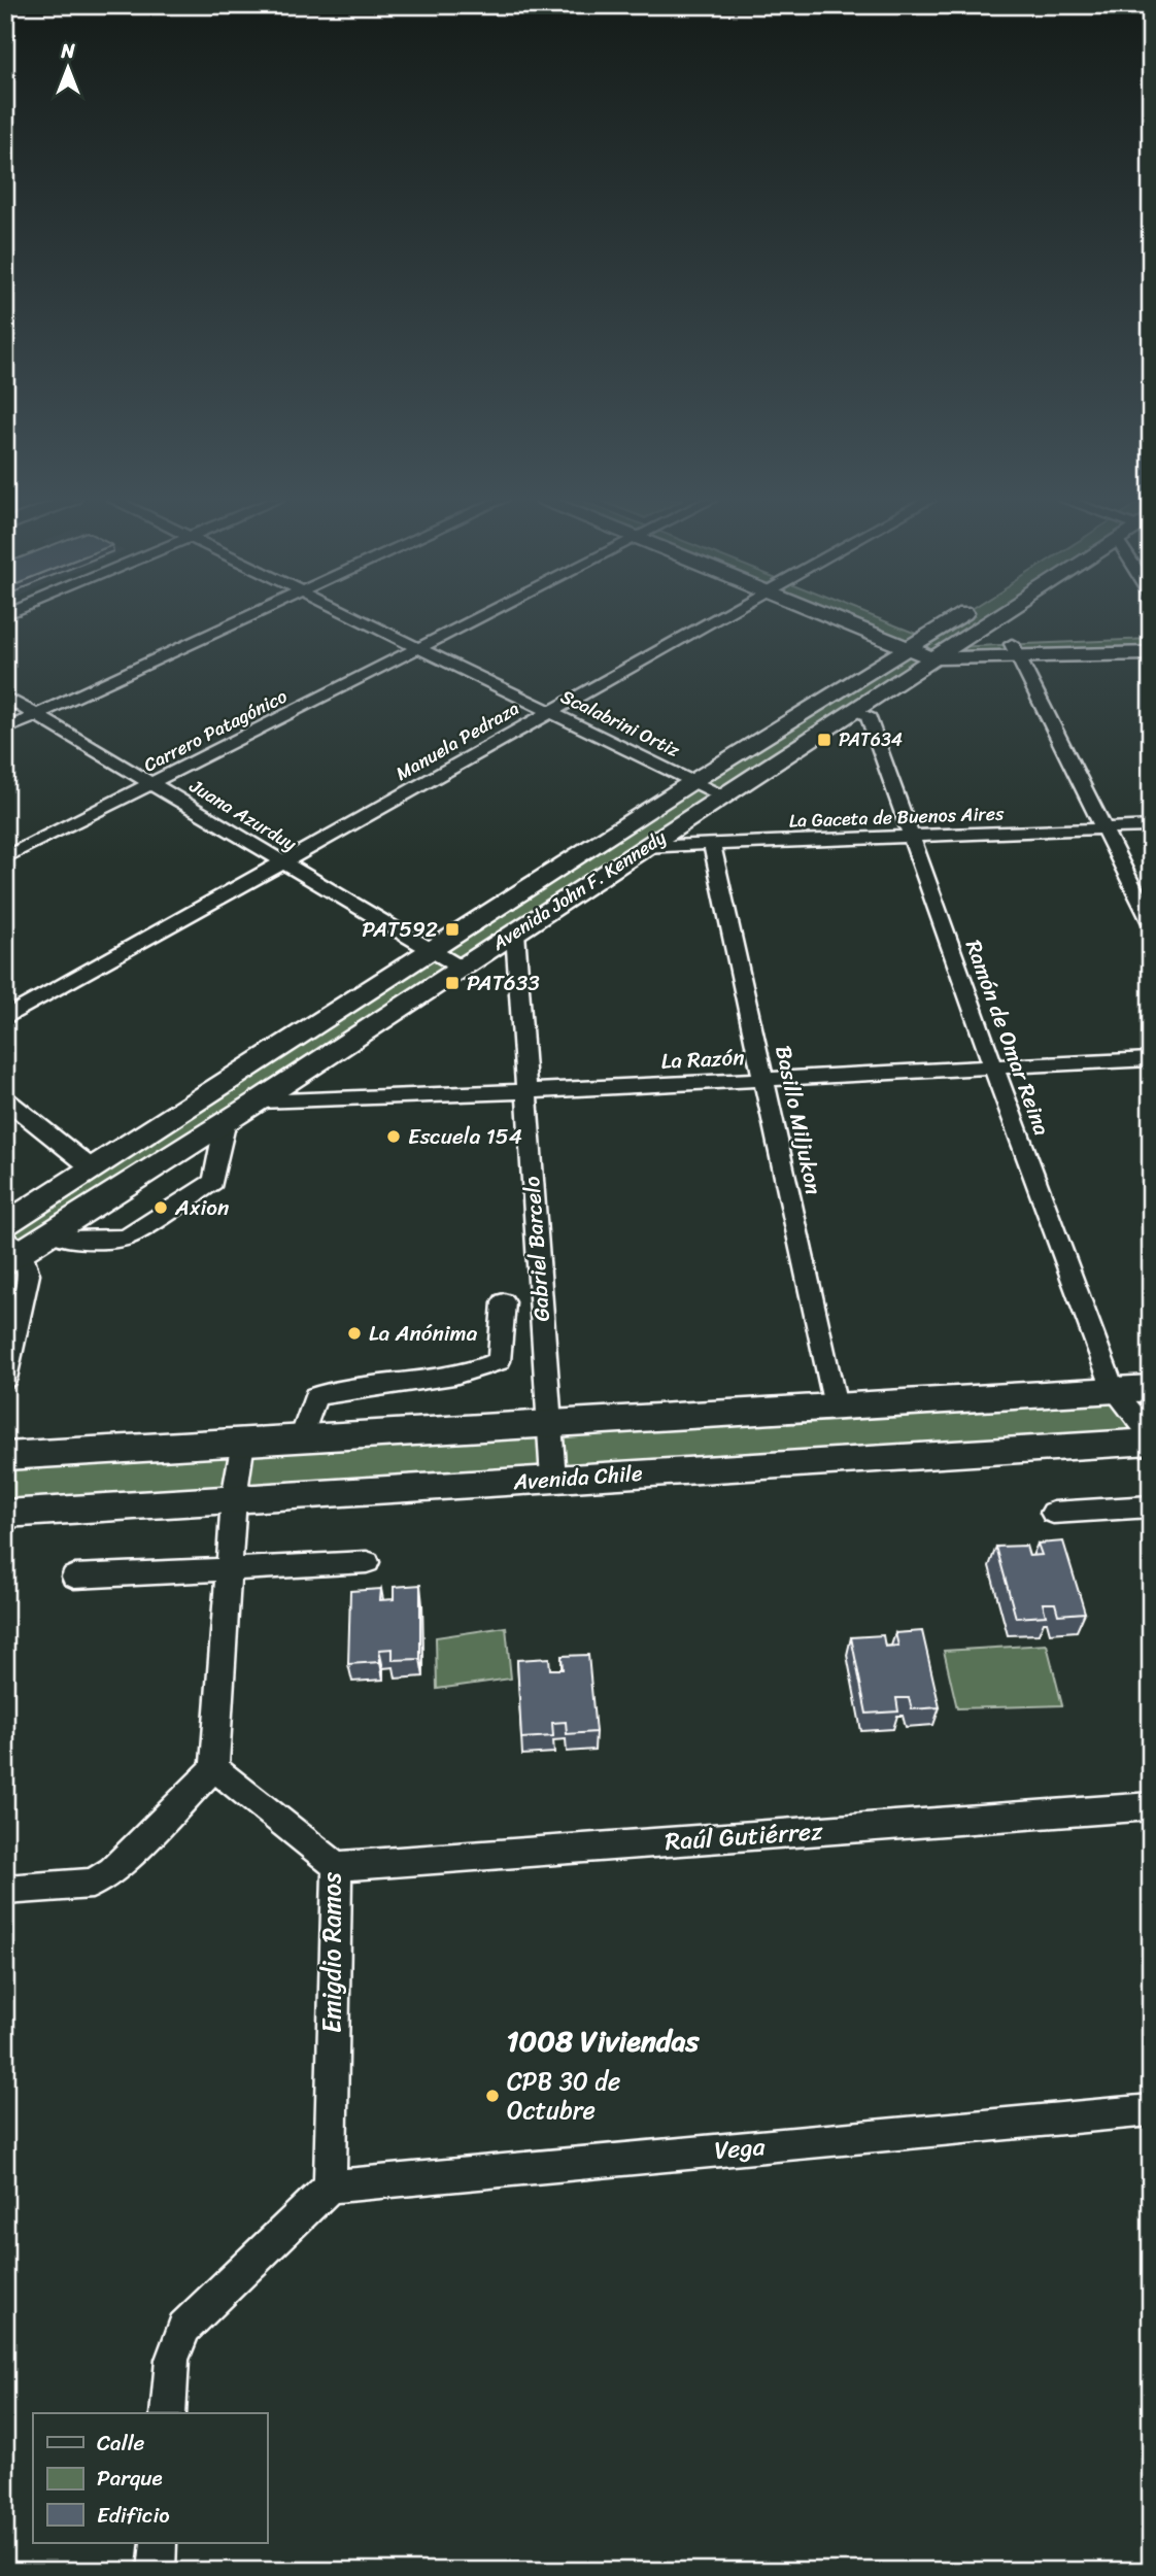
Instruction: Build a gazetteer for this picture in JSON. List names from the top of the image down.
{
  "streets": {
    "main road": ["Avenida John F. Kennedy", "Avenida Chile"],
    "street": [
      "Scalabrini Ortiz",
      "Carrero Patagónico",
      "Manuela Pedraza",
      "Juana Azurduy",
      "La Gaceta de Buenos Aires",
      "Ramón de Omar Reina",
      "La Razón",
      "Basillo Miljukon",
      "Gabriel Barcelo",
      "Raúl Gutiérrez",
      "Emigdio Ramos",
      "Vega"
    ]
  },
  "crossings": [
    ["Scalabrini Ortiz", "Carrero Patagónico"],
    ["Scalabrini Ortiz", "Manuela Pedraza"],
    ["Scalabrini Ortiz", "Avenida John F. Kennedy"],
    ["Carrero Patagónico", "Juana Azurduy"],
    ["Manuela Pedraza", "Juana Azurduy"],
    ["Juana Azurduy", "Avenida John F. Kennedy"],
    ["La Gaceta de Buenos Aires", "Avenida John F. Kennedy"],
    ["La Gaceta de Buenos Aires", "Ramón de Omar Reina"],
    ["La Gaceta de Buenos Aires", "Basillo Miljukon"],
    ["Avenida John F. Kennedy", "Ramón de Omar Reina"],
    ["Avenida John F. Kennedy", "La Razón"],
    ["Avenida John F. Kennedy", "Gabriel Barcelo"],
    ["Ramón de Omar Reina", "La Razón"],
    ["La Razón", "Basillo Miljukon"],
    ["La Razón", "Gabriel Barcelo"],
    ["Gabriel Barcelo", "Avenida Chile"],
    ["Raúl Gutiérrez", "Emigdio Ramos"],
    ["Emigdio Ramos", "Vega"]
  ],
  "districts": ["1008 Viviendas"],
  "places": {
    "transit": ["PAT634", "PAT592", "PAT633"],
    "other": [
      "Escuela 154",
      "Axion",
      "La Anónima",
      "CPB 30 de Octubre"
    ]
  },
  "legend": ["Calle", "Parque", "Edificio"],
  "north": "top"
}
